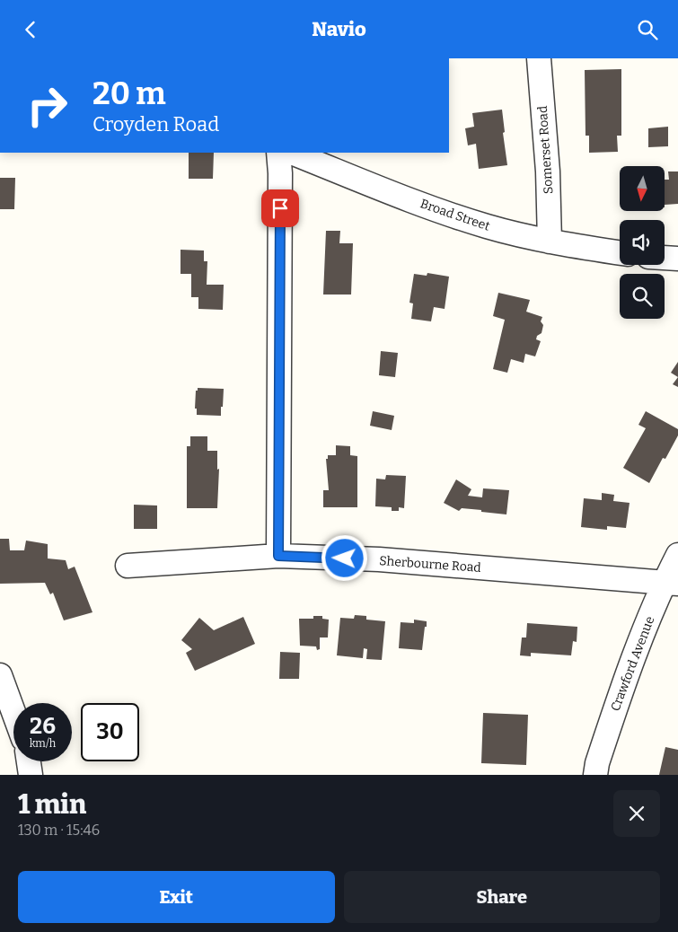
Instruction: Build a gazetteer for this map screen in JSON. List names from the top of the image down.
{
  "streets": {
    "street": [
      "Somerset Road",
      "Broad Street",
      "Sherbourne Road",
      "Crawford Avenue"
    ]
  },
  "crossings": [
    ["Somerset Road", "Broad Street"],
    ["Sherbourne Road", "Crawford Avenue"]
  ],
  "north": "bottom",
  "page": {
    "header": "Navio",
    "turn": ["20 m", "Croyden Road"],
    "speed": "26 km/h",
    "limit": "30",
    "heading": ["1 min", "130 m · 15:46"],
    "buttons": ["Exit", "Share"]
  }
}
